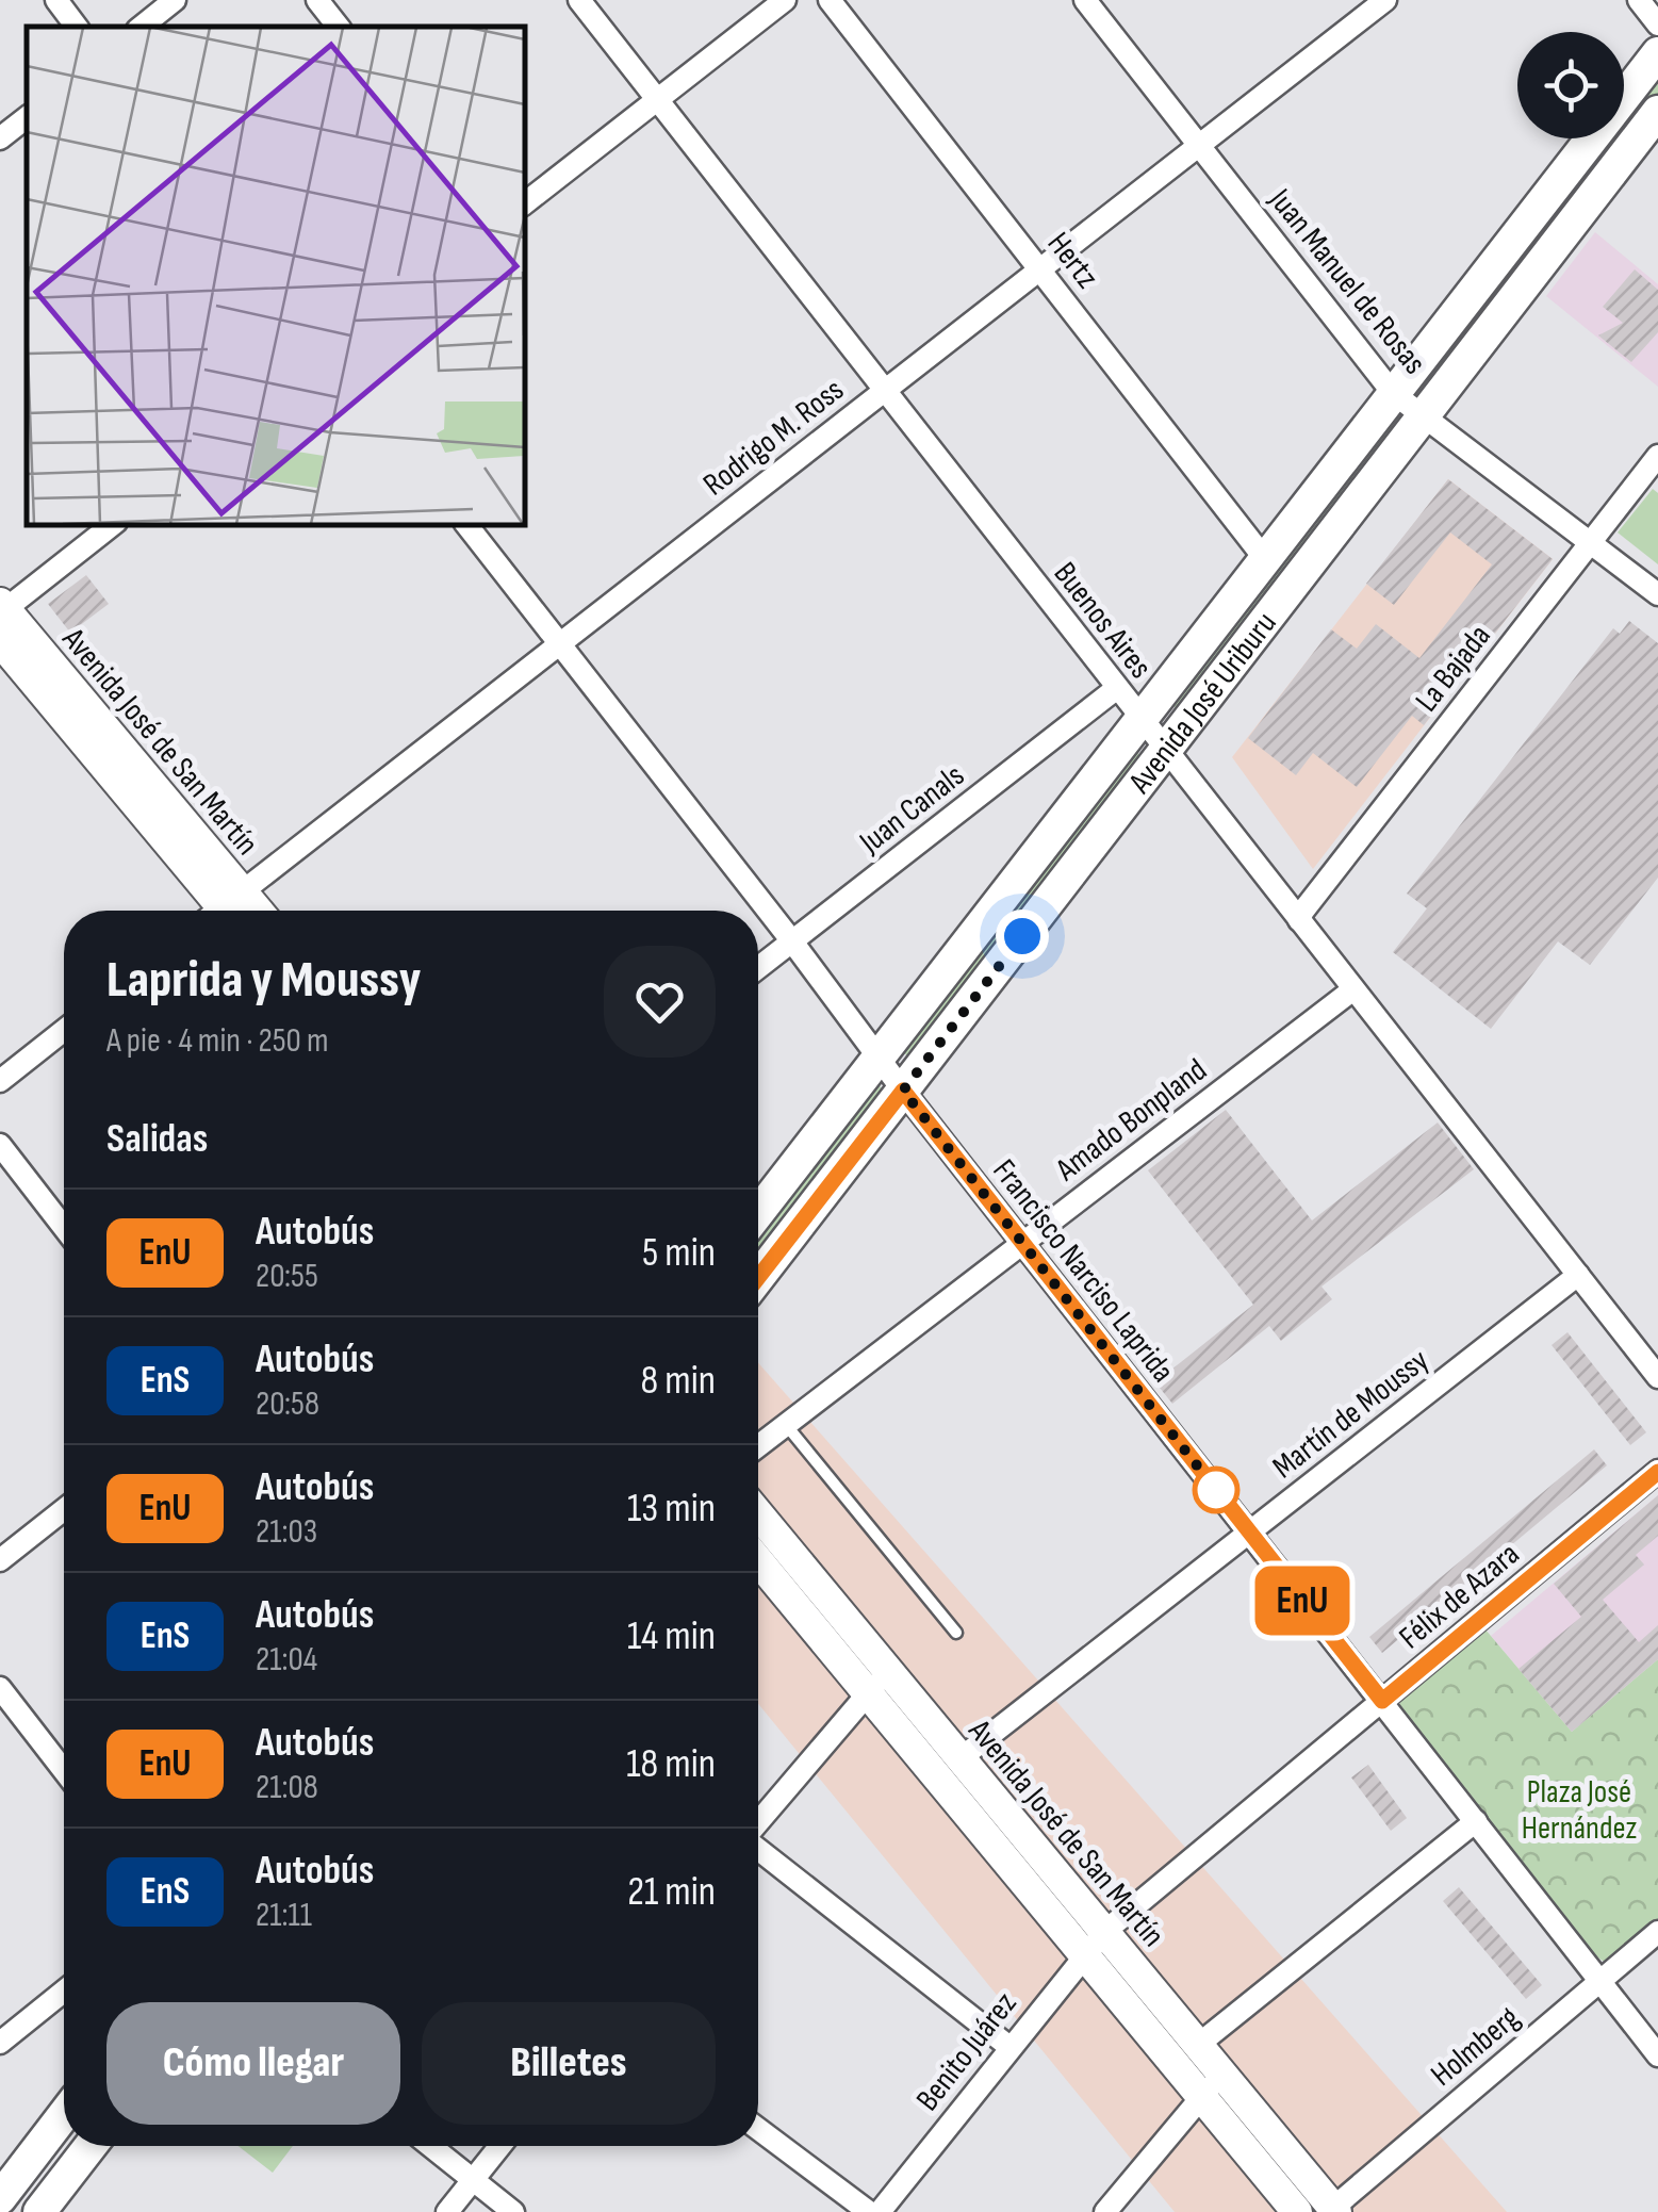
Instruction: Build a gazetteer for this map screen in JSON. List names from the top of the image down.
{
  "streets": {
    "main road": ["Avenida José Uriburu", "Avenida José de San Martín"],
    "street": [
      "Hertz",
      "Juan Manuel de Rosas",
      "Rodrigo M. Ross",
      "Buenos Aires",
      "La Bajada",
      "Juan Canals",
      "Amado Bonpland",
      "Francisco Narciso Laprida",
      "Martín de Moussy",
      "Félix de Azara",
      "Holmberg",
      "Benito Juárez"
    ]
  },
  "crossings": [
    ["Hertz", "Rodrigo M. Ross"],
    ["Hertz", "Avenida José Uriburu"],
    ["Juan Manuel de Rosas", "Rodrigo M. Ross"],
    ["Juan Manuel de Rosas", "La Bajada"],
    ["Juan Manuel de Rosas", "Avenida José Uriburu"],
    ["Rodrigo M. Ross", "Buenos Aires"],
    ["Rodrigo M. Ross", "Francisco Narciso Laprida"],
    ["Buenos Aires", "La Bajada"],
    ["Buenos Aires", "Avenida José Uriburu"],
    ["Buenos Aires", "Juan Canals"],
    ["Buenos Aires", "Amado Bonpland"],
    ["Buenos Aires", "Martín de Moussy"],
    ["Avenida José Uriburu", "Francisco Narciso Laprida"],
    ["Avenida José de San Martín", "Martín de Moussy"],
    ["Avenida José de San Martín", "Félix de Azara"],
    ["Avenida José de San Martín", "Holmberg"],
    ["Avenida José de San Martín", "Benito Juárez"],
    ["Juan Canals", "Francisco Narciso Laprida"],
    ["Amado Bonpland", "Francisco Narciso Laprida"],
    ["Francisco Narciso Laprida", "Martín de Moussy"],
    ["Francisco Narciso Laprida", "Félix de Azara"],
    ["Francisco Narciso Laprida", "Holmberg"],
    ["Félix de Azara", "Benito Juárez"]
  ],
  "parks": ["Plaza José Hernández"],
  "lines": ["bus line EnU"],
  "page": {
    "on_map": "EnU",
    "heading": [
      ["Laprida y Moussy", "A pie · 4 min · 250 m"],
      "Salidas"
    ],
    "list": [
      {
        "mark": "EnU",
        "name": "Autobús",
        "note": "20:55",
        "value": "5 min"
      },
      {
        "mark": "EnS",
        "name": "Autobús",
        "note": "20:58",
        "value": "8 min"
      },
      {
        "mark": "EnU",
        "name": "Autobús",
        "note": "21:03",
        "value": "13 min"
      },
      {
        "mark": "EnS",
        "name": "Autobús",
        "note": "21:04",
        "value": "14 min"
      },
      {
        "mark": "EnU",
        "name": "Autobús",
        "note": "21:08",
        "value": "18 min"
      },
      {
        "mark": "EnS",
        "name": "Autobús",
        "note": "21:11",
        "value": "21 min"
      }
    ],
    "buttons": ["Cómo llegar", "Billetes"]
  }
}
